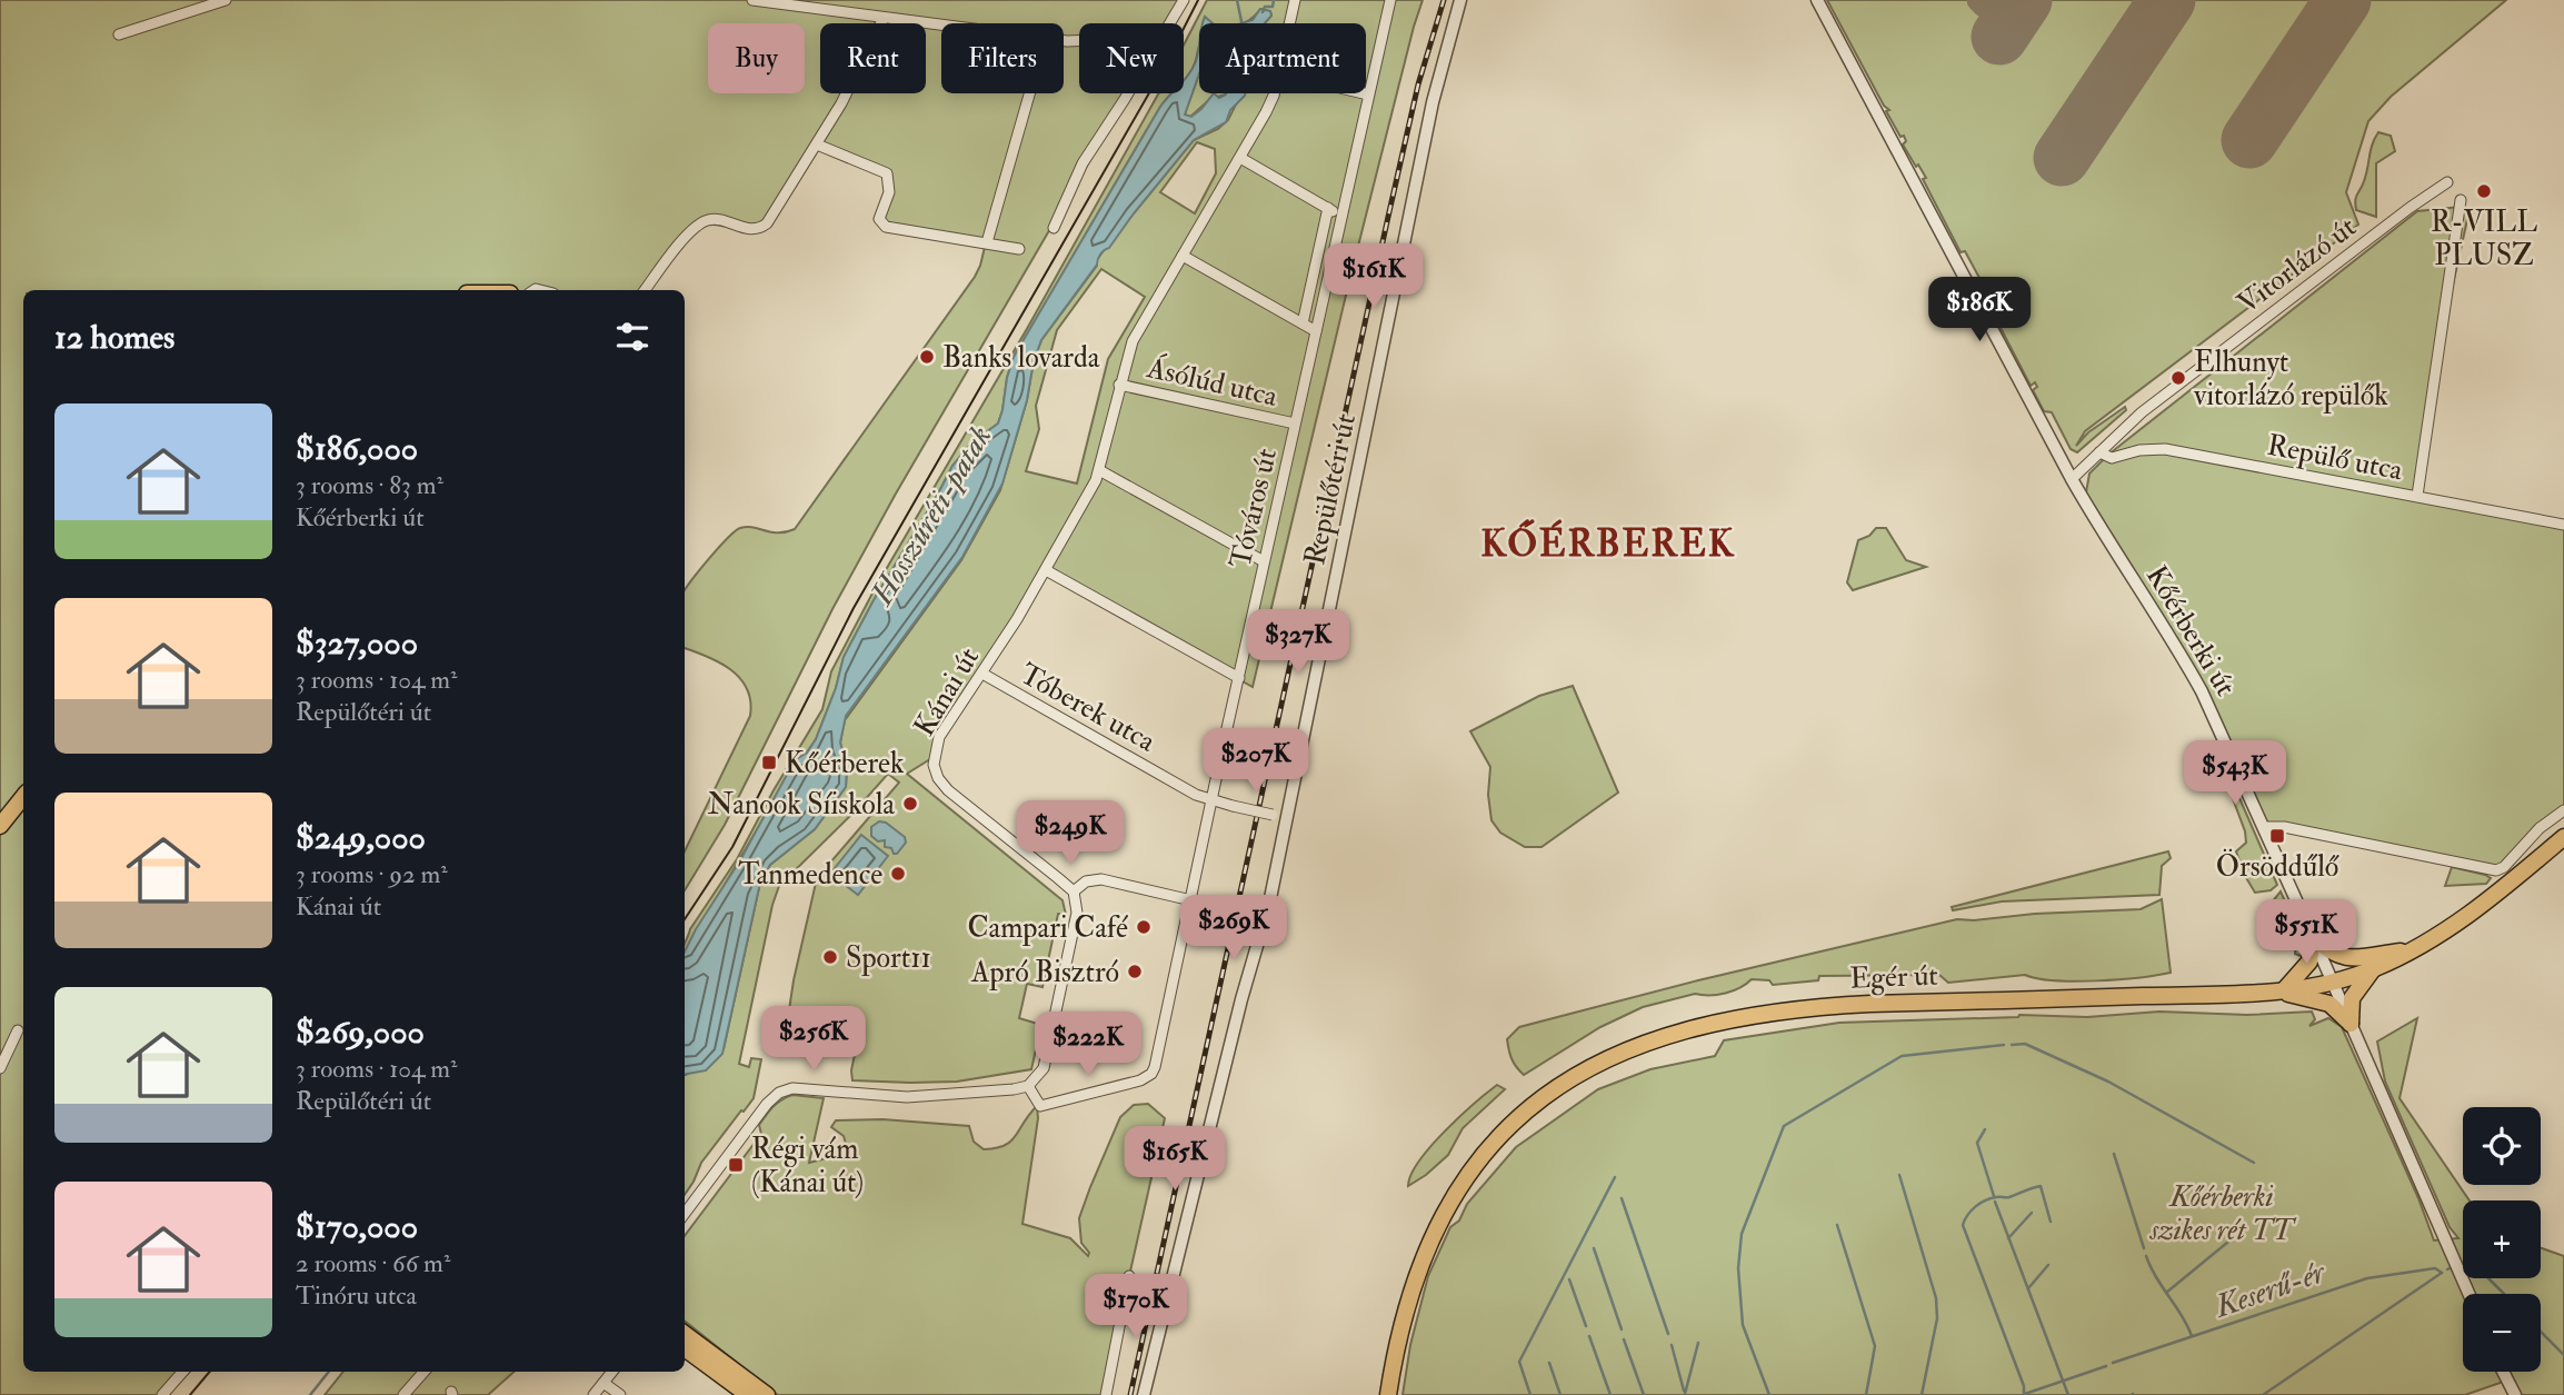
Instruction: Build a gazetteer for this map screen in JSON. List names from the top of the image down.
{
  "streets": {
    "main road": ["Egér út"],
    "street": [
      "Vitorlázó út",
      "Ásólúd utca",
      "Repülő utca",
      "Repülőtéri út",
      "Tóváros út",
      "Kőérberki út",
      "Kánai út",
      "Tóberek utca"
    ]
  },
  "crossings": [
    ["Vitorlázó út", "Repülő utca"],
    ["Vitorlázó út", "Kőérberki út"],
    ["Ásólúd utca", "Tóváros út"],
    ["Ásólúd utca", "Kánai út"],
    ["Repülőtéri út", "Tóberek utca"],
    ["Tóváros út", "Tóberek utca"],
    ["Kőérberki út", "Egér út"],
    ["Kánai út", "Tóberek utca"]
  ],
  "districts": ["KŐÉRBEREK"],
  "water": ["Hosszúréti-patak", "Keserű-ér"],
  "parks": ["Kőérberki szikes rét TT"],
  "places": {
    "other": [
      "R-VILL PLUSZ",
      "Banks lovarda",
      "Elhunyt vitorlázó repülők",
      "Nanook Síiskola",
      "Tanmedence",
      "Campari Café",
      "Sport11",
      "Apró Bisztró"
    ],
    "transit": ["Kőérberek", "Örsöddűlő", "Régi vám (Kánai út)"]
  },
  "page": {
    "chip": [
      "Buy",
      "Rent",
      "Filters",
      "New",
      "Apartment"
    ],
    "price": [
      "$161K",
      "$186K",
      "$327K",
      "$207K",
      "$543K",
      "$249K",
      "$269K",
      "$551K",
      "$256K",
      "$222K",
      "$165K",
      "$170K"
    ],
    "heading": "12 homes",
    "list": [
      {
        "name": "$186,000",
        "note": "3 rooms · 83 m² · Kőérberki út"
      },
      {
        "name": "$327,000",
        "note": "3 rooms · 104 m² · Repülőtéri út"
      },
      {
        "name": "$249,000",
        "note": "3 rooms · 92 m² · Kánai út"
      },
      {
        "name": "$269,000",
        "note": "3 rooms · 104 m² · Repülőtéri út"
      },
      {
        "name": "$170,000",
        "note": "2 rooms · 66 m² · Tinóru utca"
      }
    ],
    "map_buttons": ["+", "−"]
  }
}
